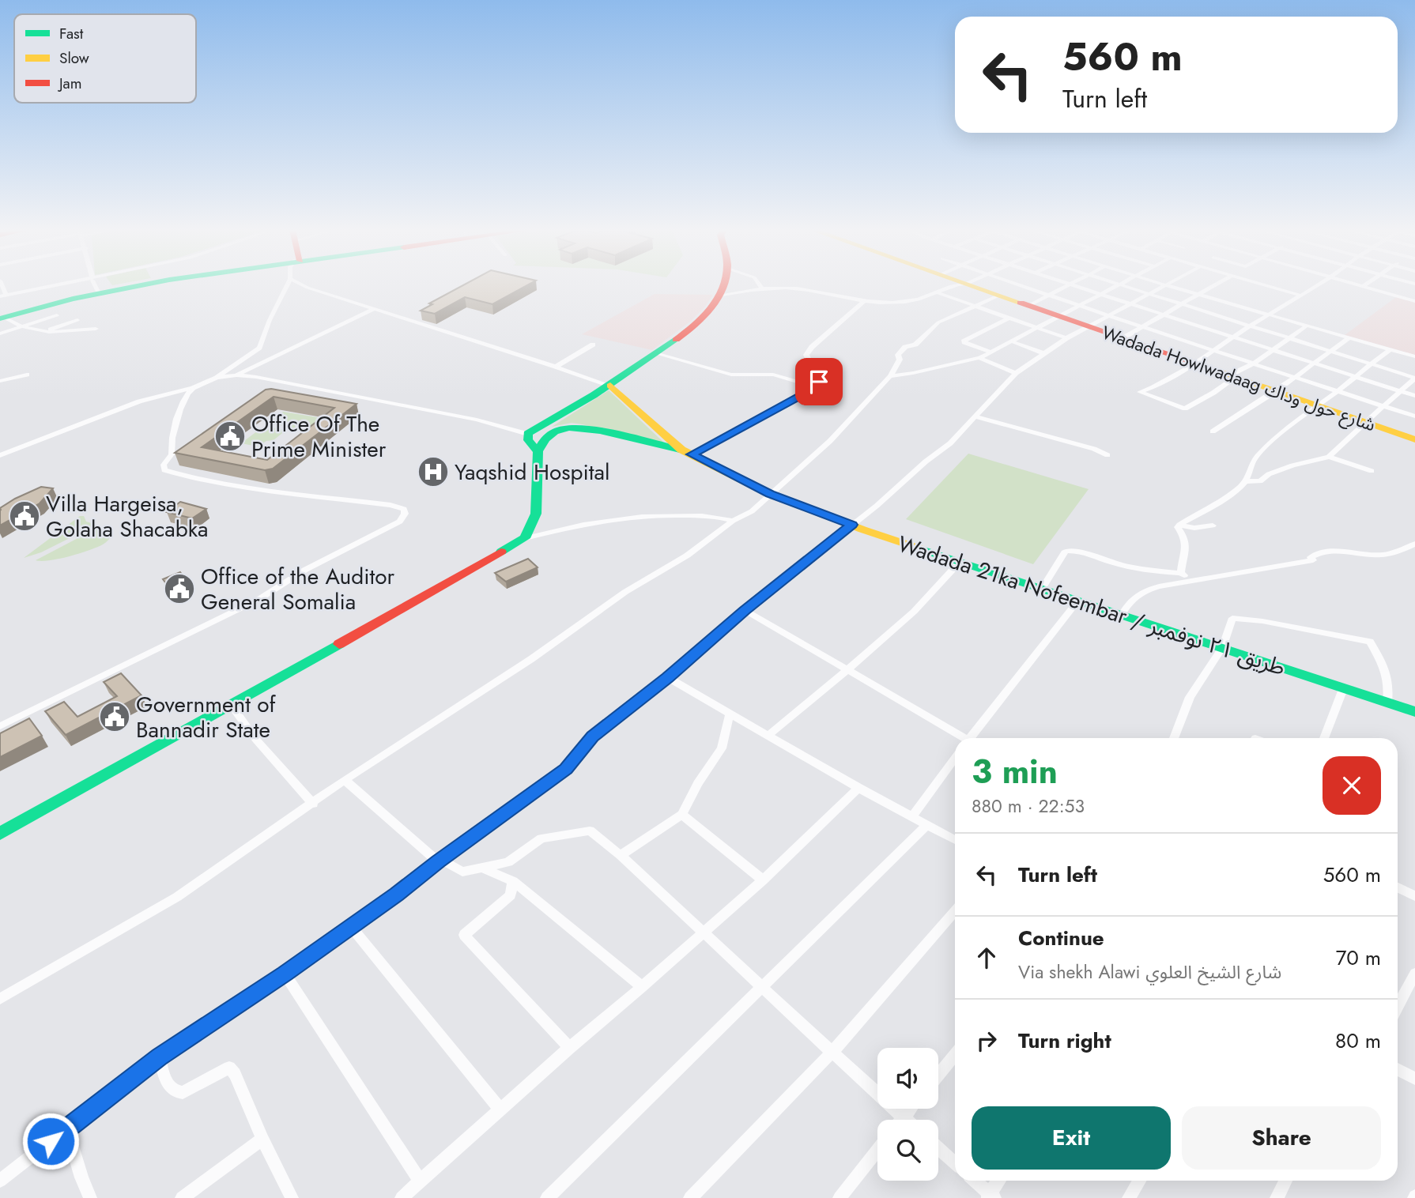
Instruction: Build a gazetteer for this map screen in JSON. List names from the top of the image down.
{
  "streets": {
    "main road": ["Wadada Howlwadaag شارع حول وداك", "Wadada 21ka Nofeembar / طريق ٢١ نوفمبر"]
  },
  "places": {
    "public building": [
      "Office Of The Prime Minister",
      "Villa Hargeisa, Golaha Shacabka",
      "Office of the Auditor General Somalia",
      "Government of Bannadir State"
    ],
    "hospital": ["Yaqshid Hospital"]
  },
  "legend": ["Fast", "Slow", "Jam"],
  "page": {
    "turn": ["560 m", "Turn left"],
    "heading": ["3 min", "880 m · 22:53"],
    "list": [
      {
        "name": "Turn left",
        "value": "560 m"
      },
      {
        "name": "Continue",
        "note": "Via shekh Alawi شارع الشيخ العلوي",
        "value": "70 m"
      },
      {
        "name": "Turn right",
        "value": "80 m"
      }
    ],
    "buttons": ["Exit", "Share"]
  }
}
